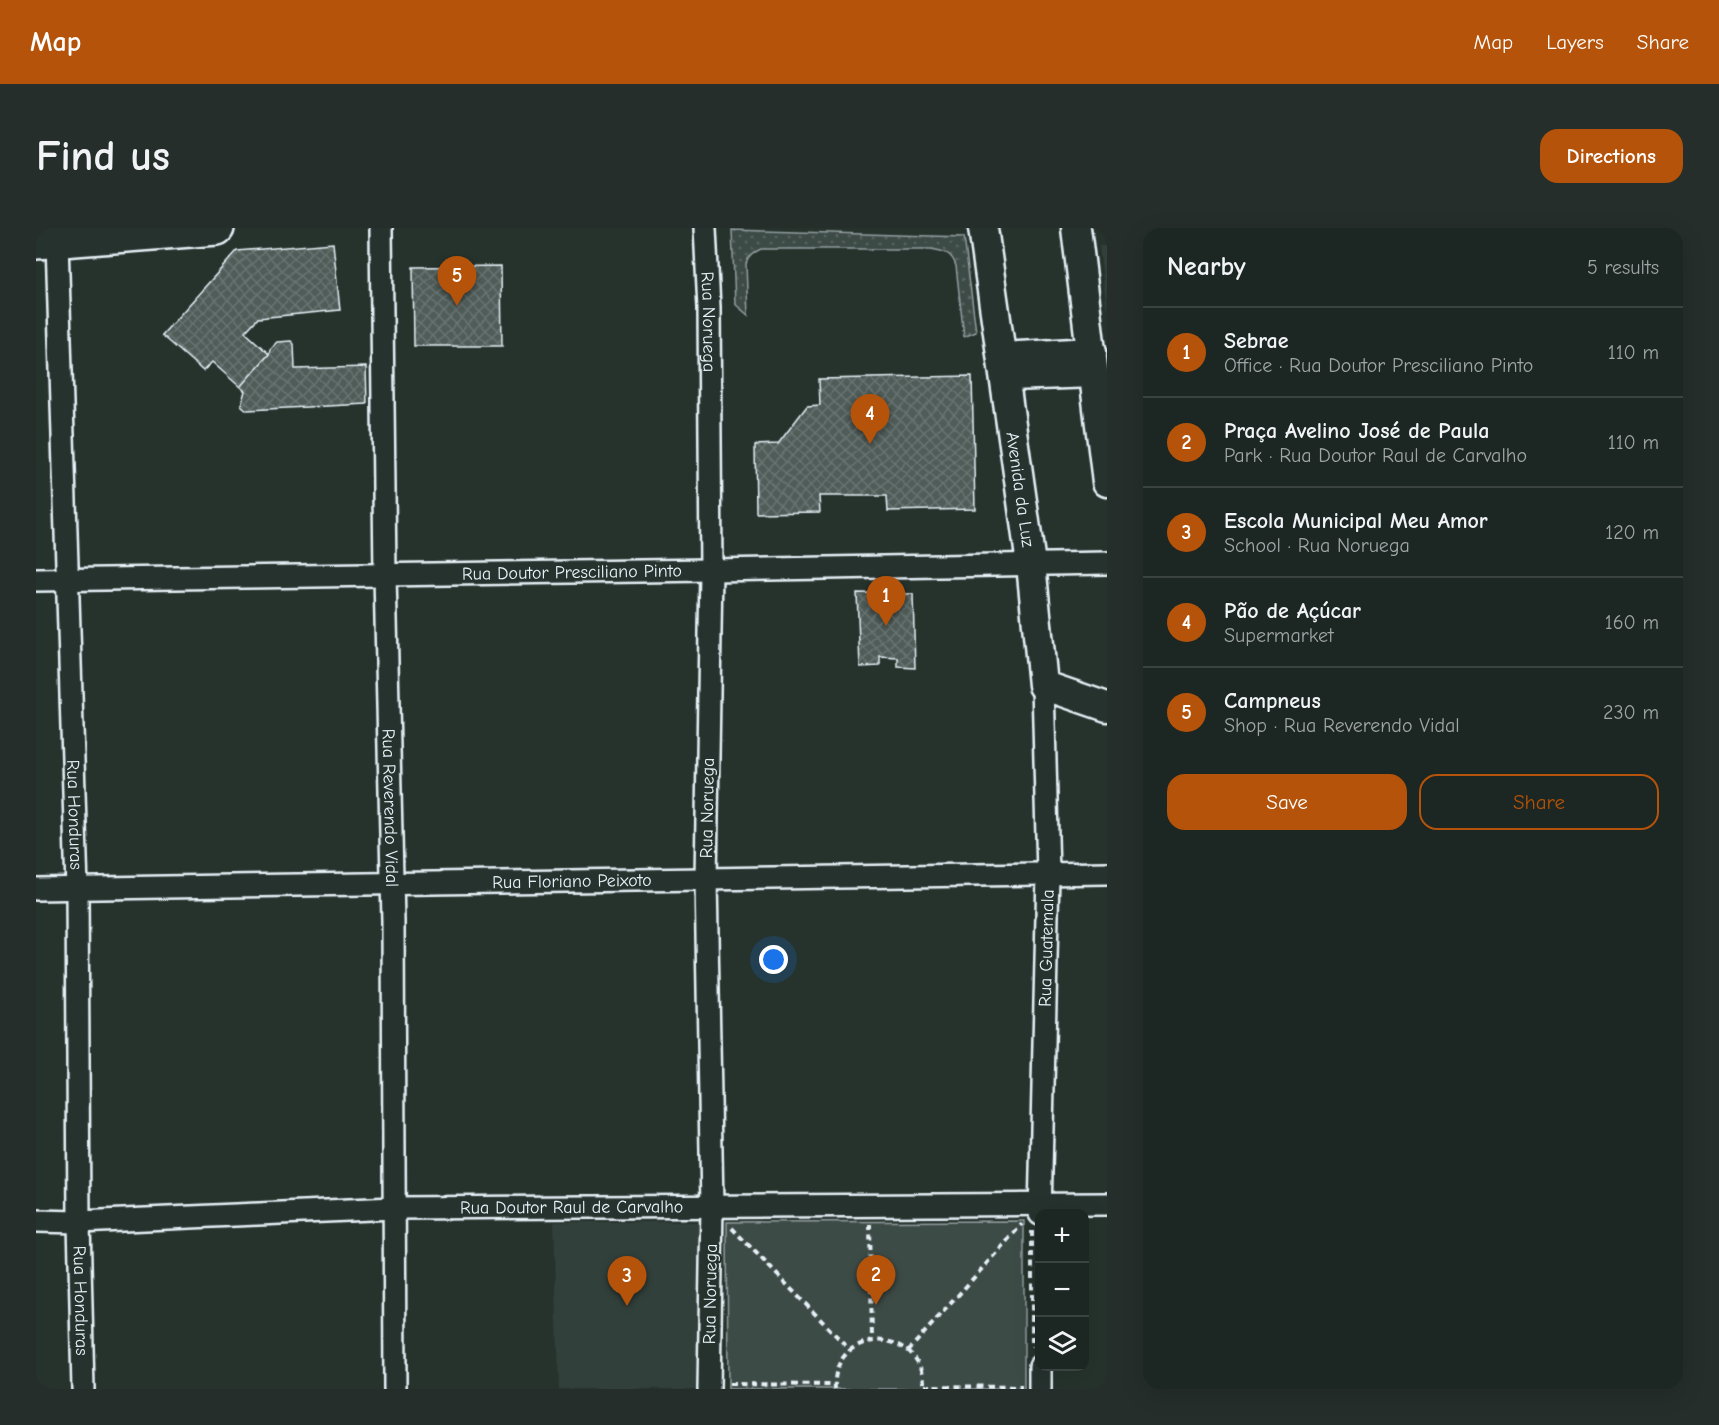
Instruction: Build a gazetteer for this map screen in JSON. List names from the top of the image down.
{
  "streets": {
    "street": [
      "Rua Noruega",
      "Avenida da Luz",
      "Rua Doutor Presciliano Pinto",
      "Rua Reverendo Vidal",
      "Rua Honduras",
      "Rua Floriano Peixoto",
      "Rua Guatemala",
      "Rua Doutor Raul de Carvalho"
    ]
  },
  "crossings": [
    ["Rua Noruega", "Rua Doutor Presciliano Pinto"],
    ["Rua Noruega", "Rua Floriano Peixoto"],
    ["Rua Noruega", "Rua Doutor Raul de Carvalho"],
    ["Avenida da Luz", "Rua Doutor Presciliano Pinto"],
    ["Avenida da Luz", "Rua Guatemala"],
    ["Rua Doutor Presciliano Pinto", "Rua Reverendo Vidal"],
    ["Rua Doutor Presciliano Pinto", "Rua Honduras"],
    ["Rua Reverendo Vidal", "Rua Floriano Peixoto"],
    ["Rua Reverendo Vidal", "Rua Doutor Raul de Carvalho"],
    ["Rua Honduras", "Rua Floriano Peixoto"],
    ["Rua Honduras", "Rua Doutor Raul de Carvalho"],
    ["Rua Floriano Peixoto", "Rua Guatemala"],
    ["Rua Guatemala", "Rua Doutor Raul de Carvalho"]
  ],
  "page": {
    "header": "Map",
    "nav": ["Map", "Layers", "Share"],
    "buttons": [
      "Directions",
      ["Save", "Share"]
    ],
    "title": "Find us",
    "heading": ["Nearby", "5 results"],
    "pins": [
      "5",
      "4",
      "1",
      "2",
      "3"
    ],
    "list": [
      {
        "mark": "1",
        "name": "Sebrae",
        "note": "Office · Rua Doutor Presciliano Pinto",
        "value": "110 m"
      },
      {
        "mark": "2",
        "name": "Praça Avelino José de Paula",
        "note": "Park · Rua Doutor Raul de Carvalho",
        "value": "110 m"
      },
      {
        "mark": "3",
        "name": "Escola Municipal Meu Amor",
        "note": "School · Rua Noruega",
        "value": "120 m"
      },
      {
        "mark": "4",
        "name": "Pão de Açúcar",
        "note": "Supermarket",
        "value": "160 m"
      },
      {
        "mark": "5",
        "name": "Campneus",
        "note": "Shop · Rua Reverendo Vidal",
        "value": "230 m"
      }
    ],
    "map_buttons": ["+", "−"]
  }
}
